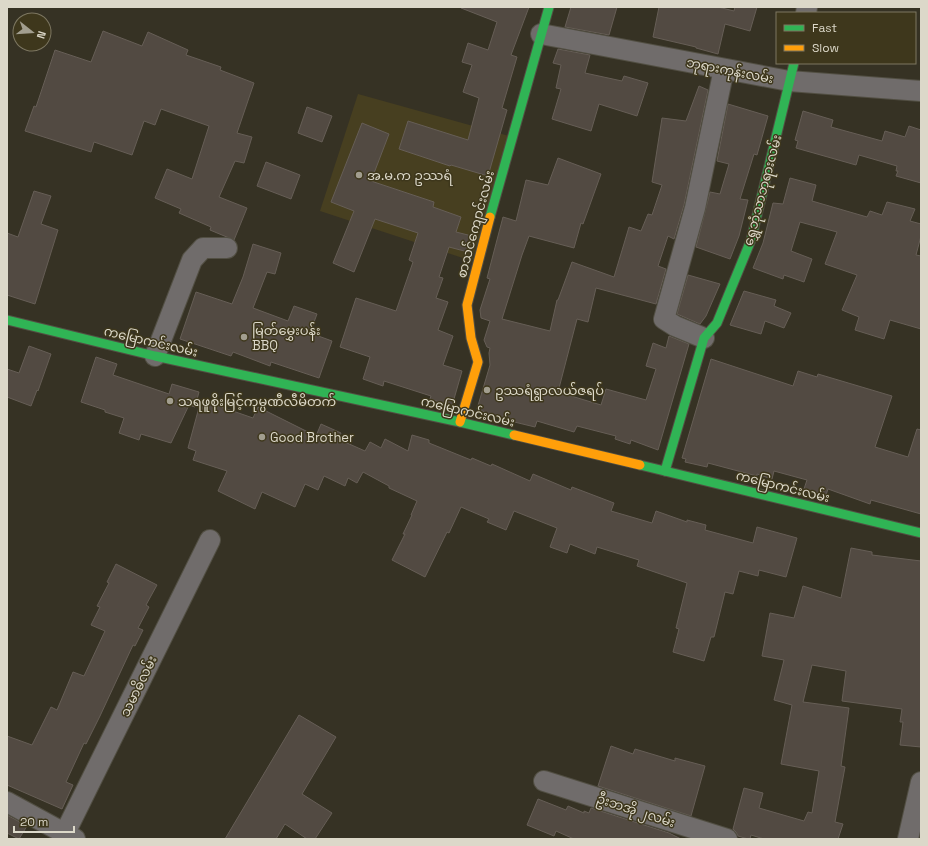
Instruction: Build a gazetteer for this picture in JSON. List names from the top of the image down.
{
  "streets": {
    "main road": ["ရွှေဘုံသာဘုရားလမ်း", "စာသင်ကျောင်းလမ်း", "ကမြောကင်းလမ်း"],
    "street": ["ဘုရားကုန်းလမ်း", "သမာဓိလမ်း", "ဦးဘအို ၂လမ်း"]
  },
  "crossings": [
    ["ဘုရားကုန်းလမ်း", "ရွှေဘုံသာဘုရားလမ်း"],
    ["ဘုရားကုန်းလမ်း", "စာသင်ကျောင်းလမ်း"],
    ["ရွှေဘုံသာဘုရားလမ်း", "ကမြောကင်းလမ်း"],
    ["စာသင်ကျောင်းလမ်း", "ကမြောကင်းလမ်း"]
  ],
  "places": [
    "အ.မ.က ဥဿရံ",
    "မြတ်မွှေးပန်း BBQ",
    "ဥဿရံရွာလယ်ဇရပ်",
    "သရဖူစိုးမြင့်ကုမ္ပဏီလီမိတက်",
    "Good Brother"
  ],
  "legend": ["Fast", "Slow"],
  "scale_bar": "20 m",
  "north": "right"
}
